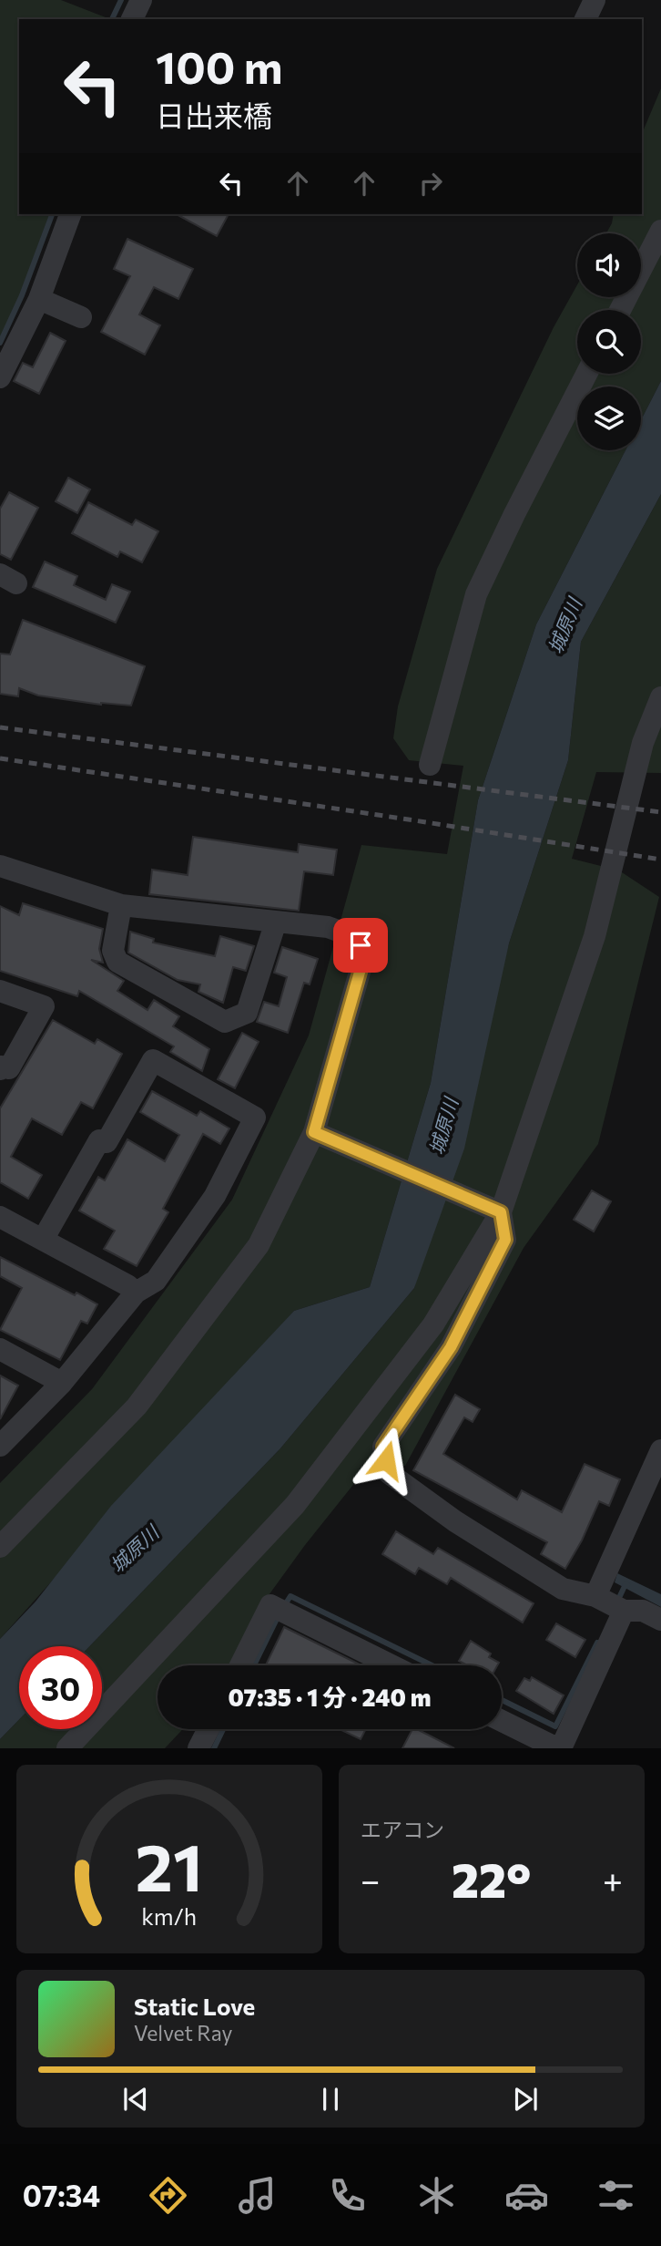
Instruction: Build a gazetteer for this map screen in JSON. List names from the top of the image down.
{
  "water": ["城原川"],
  "page": {
    "turn": ["100 m", "日出来橋"],
    "limit": "30",
    "trip": "07:35 · 1 分 · 240 m",
    "tile": "エアコン",
    "heat": ["−", "22°", "+"],
    "song": ["Static Love", "Velvet Ray"],
    "tabs": "07:34",
    "gauge": ["21", "km/h"]
  }
}
